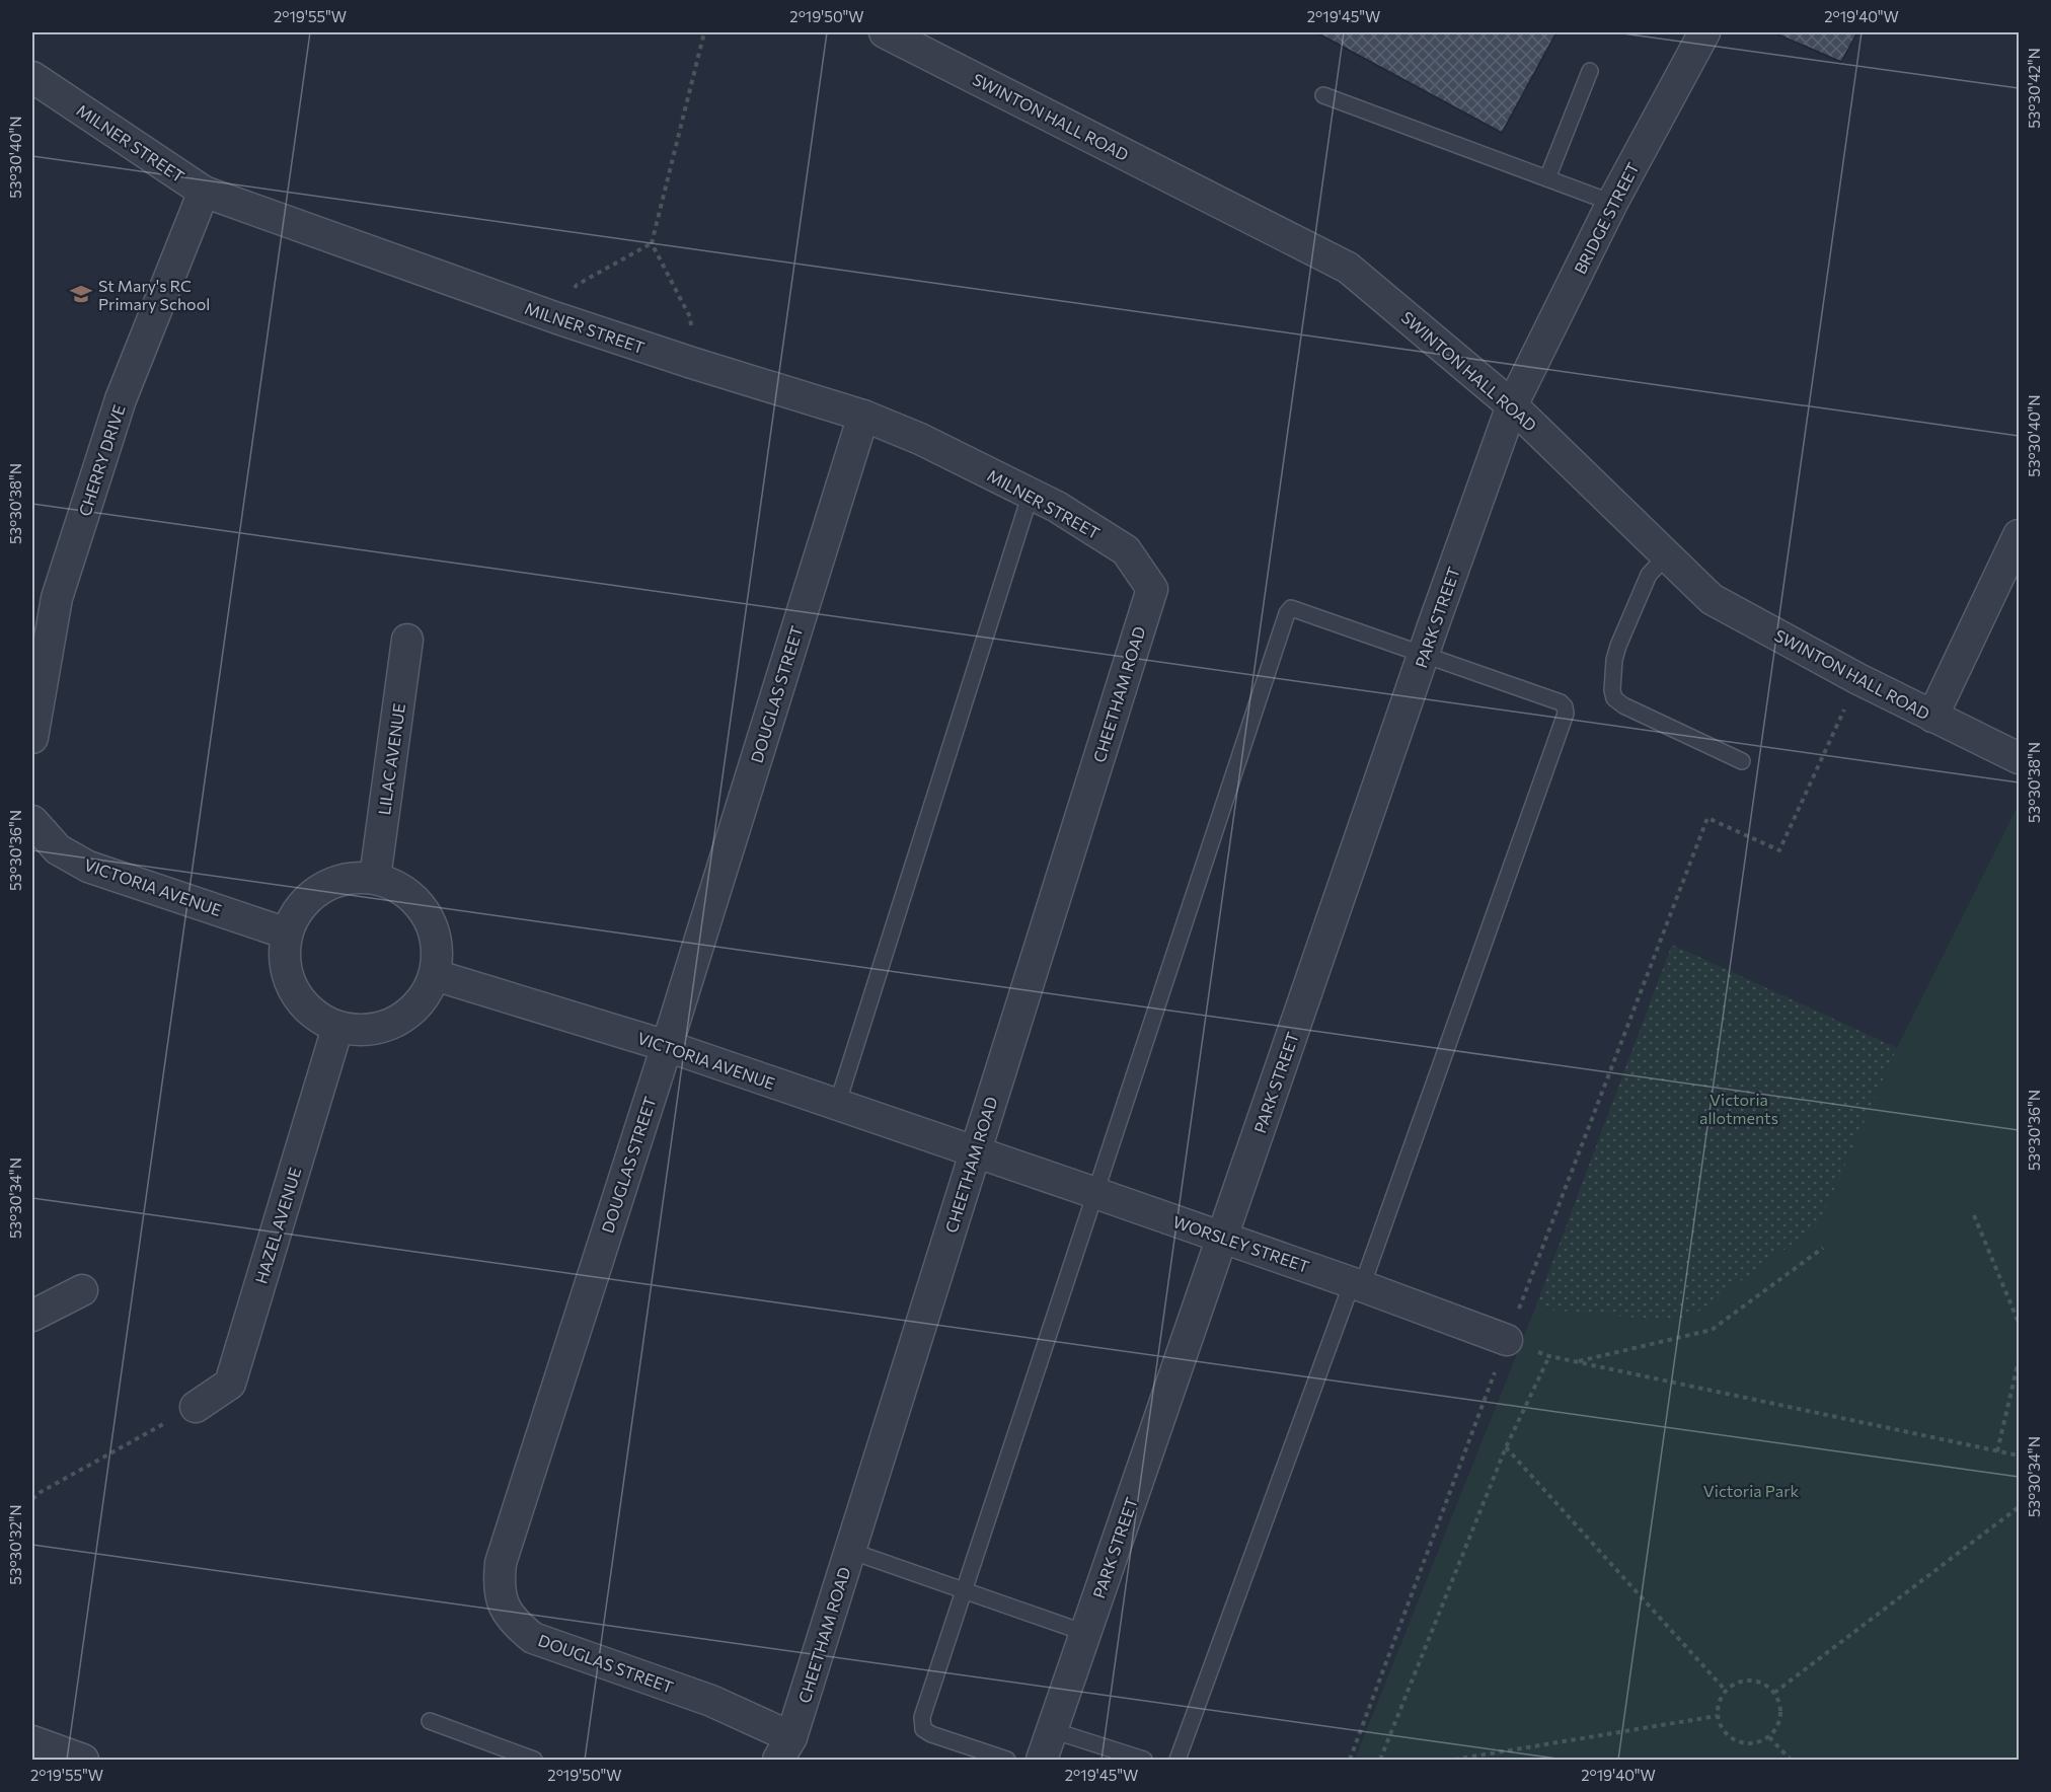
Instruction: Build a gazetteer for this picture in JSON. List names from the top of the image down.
{
  "streets": {
    "street": [
      "SWINTON HALL ROAD",
      "MILNER STREET",
      "BRIDGE STREET",
      "CHERRY DRIVE",
      "PARK STREET",
      "DOUGLAS STREET",
      "CHEETHAM ROAD",
      "LILAC AVENUE",
      "VICTORIA AVENUE",
      "HAZEL AVENUE",
      "WORSLEY STREET"
    ]
  },
  "crossings": [
    ["SWINTON HALL ROAD", "BRIDGE STREET"],
    ["SWINTON HALL ROAD", "PARK STREET"],
    ["MILNER STREET", "CHERRY DRIVE"],
    ["MILNER STREET", "DOUGLAS STREET"],
    ["MILNER STREET", "CHEETHAM ROAD"],
    ["BRIDGE STREET", "PARK STREET"],
    ["PARK STREET", "WORSLEY STREET"],
    ["DOUGLAS STREET", "CHEETHAM ROAD"],
    ["DOUGLAS STREET", "VICTORIA AVENUE"],
    ["CHEETHAM ROAD", "VICTORIA AVENUE"],
    ["CHEETHAM ROAD", "WORSLEY STREET"],
    ["LILAC AVENUE", "VICTORIA AVENUE"],
    ["LILAC AVENUE", "HAZEL AVENUE"],
    ["VICTORIA AVENUE", "HAZEL AVENUE"],
    ["VICTORIA AVENUE", "WORSLEY STREET"]
  ],
  "parks": ["Victoria allotments", "Victoria Park"],
  "places": {
    "school or university": ["St Mary's RC Primary School"]
  },
  "coordinates": [
    "2°19'55\"W",
    "2°19'50\"W",
    "2°19'45\"W",
    "2°19'40\"W",
    "53°30'42\"N",
    "53°30'40\"N",
    "53°30'38\"N",
    "53°30'36\"N",
    "53°30'34\"N",
    "53°30'32\"N"
  ]
}
